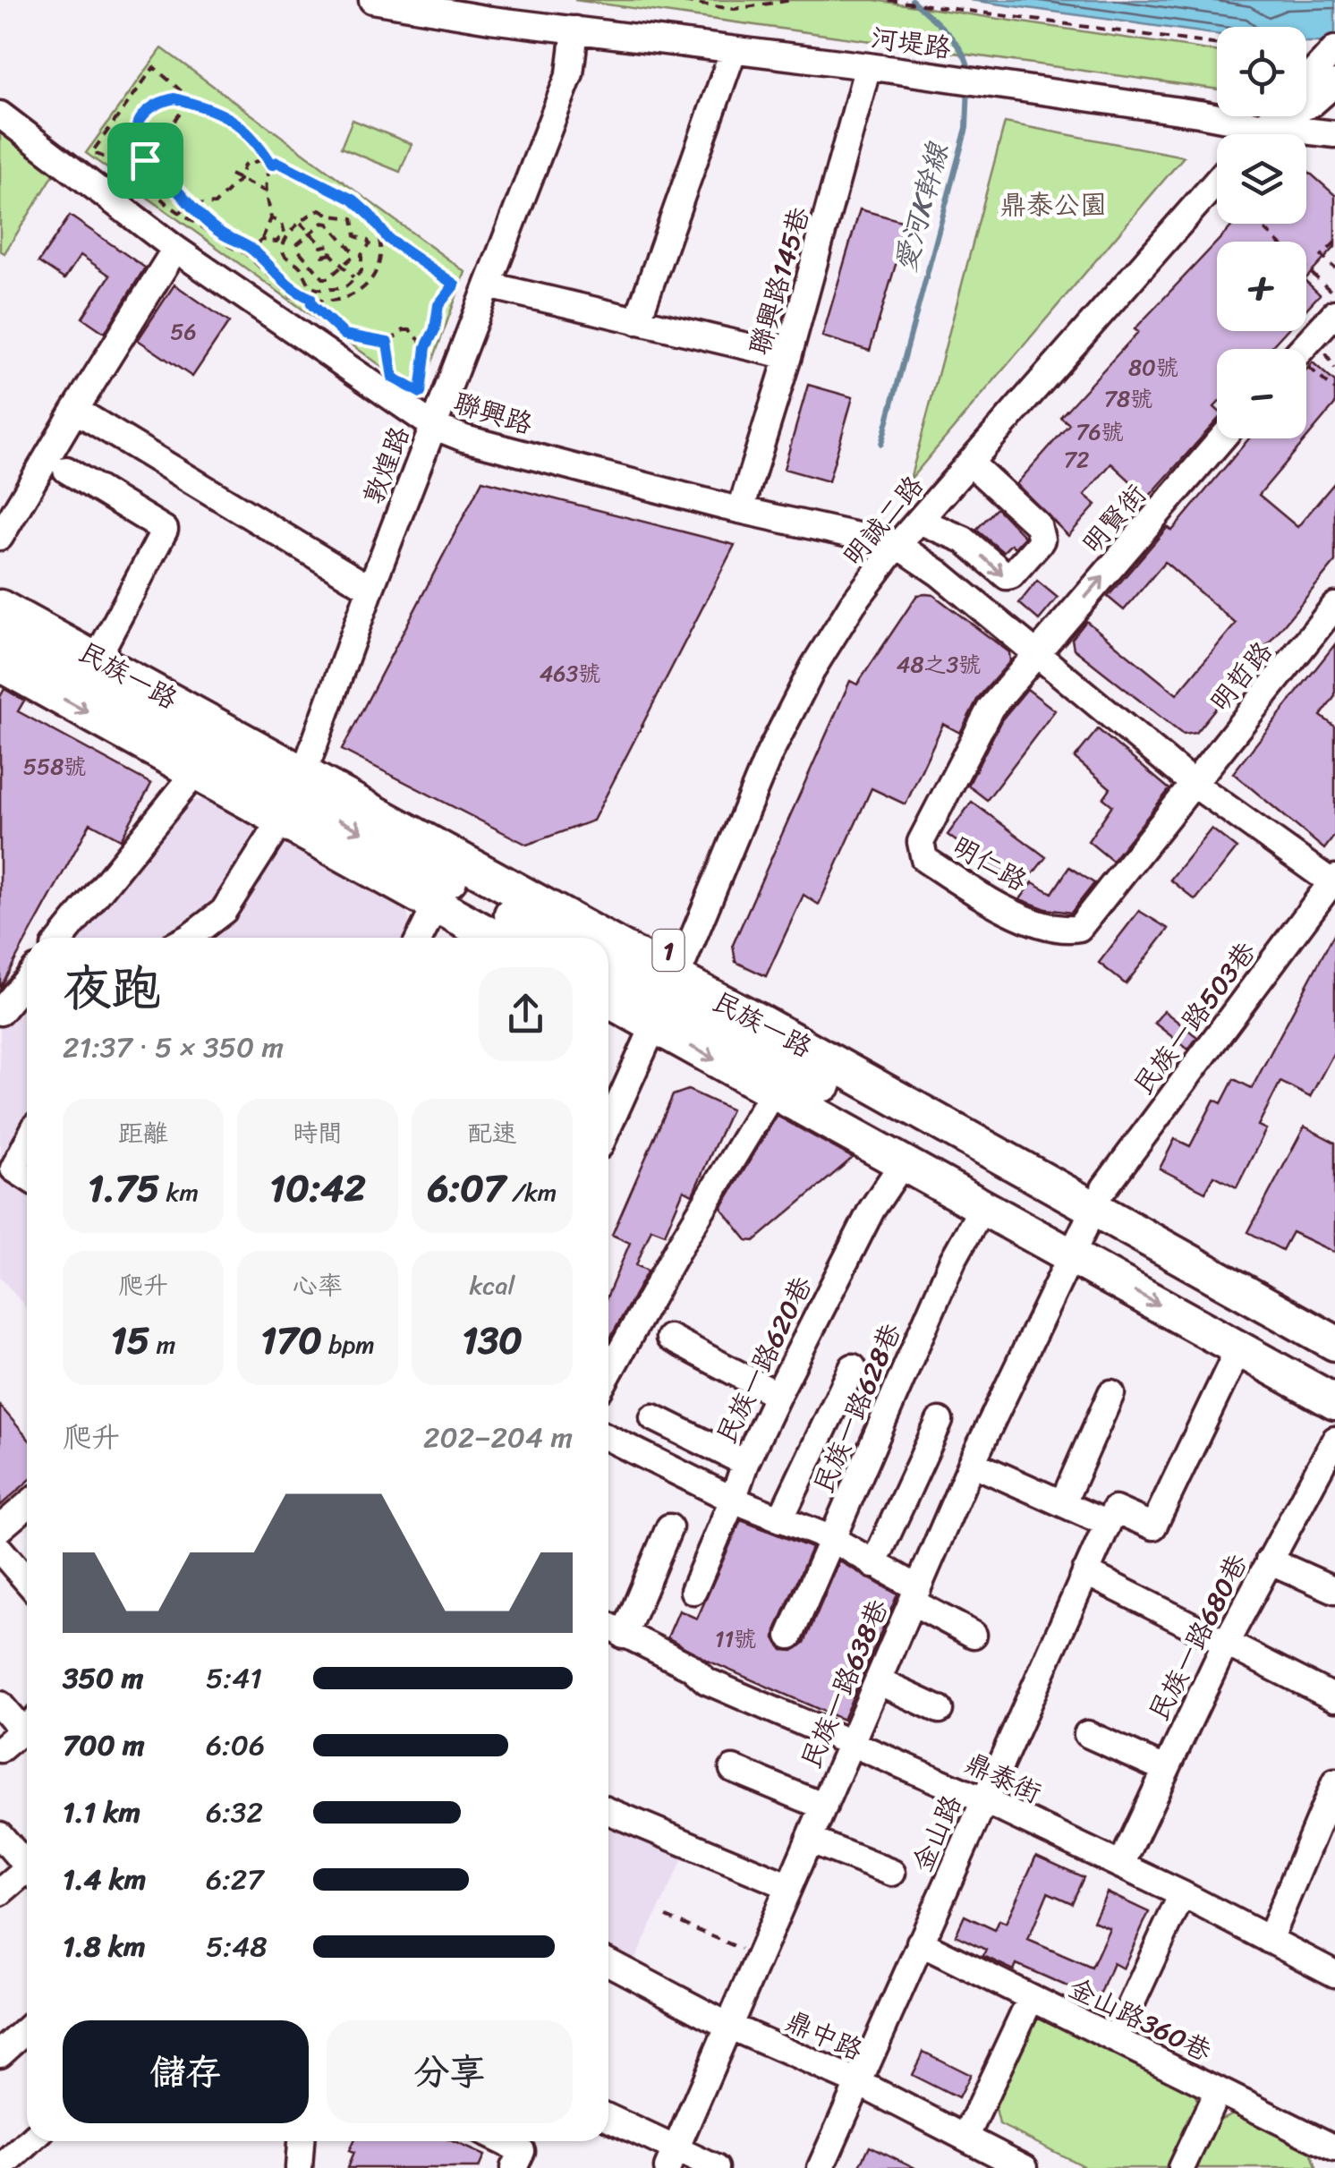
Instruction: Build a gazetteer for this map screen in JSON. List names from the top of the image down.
{
  "streets": {
    "main road": ["民族一路", "1"],
    "street": [
      "河堤路",
      "聯興路145巷",
      "聯興路",
      "敦煌路",
      "明賢街",
      "明誠二路",
      "明哲路",
      "明仁路",
      "民族一路503巷",
      "民族一路620巷",
      "民族一路628巷",
      "民族一路680巷",
      "民族一路638巷",
      "鼎泰街",
      "金山路",
      "金山路360巷",
      "鼎中路"
    ]
  },
  "crossings": [
    ["河堤路", "聯興路145巷"],
    ["河堤路", "敦煌路"],
    ["聯興路145巷", "聯興路"],
    ["聯興路", "敦煌路"],
    ["聯興路", "明誠二路"],
    ["敦煌路", "民族一路"],
    ["明賢街", "明仁路"],
    ["明誠二路", "民族一路"],
    ["民族一路", "民族一路503巷"],
    ["民族一路", "民族一路620巷"],
    ["民族一路", "民族一路628巷"],
    ["民族一路", "民族一路638巷"],
    ["明哲路", "明仁路"],
    ["民族一路680巷", "鼎泰街"],
    ["民族一路638巷", "鼎泰街"],
    ["民族一路638巷", "鼎中路"],
    ["鼎泰街", "金山路"],
    ["金山路", "金山路360巷"],
    ["金山路", "鼎中路"]
  ],
  "one_way": ["明賢街"],
  "water": ["愛河K幹線"],
  "parks": ["鼎泰公園"],
  "house_numbers": [
    "56",
    "80號",
    "78號",
    "76號",
    "72",
    "48之3號",
    "463號",
    "558號",
    "11號"
  ],
  "page": {
    "map_buttons": ["+", "−"],
    "heading": ["夜跑", "21:37 · 5 × 350 m"],
    "stats": [
      ["距離", "1.75 km"],
      ["時間", "10:42"],
      ["配速", "6:07 /km"],
      ["爬升", "15 m"],
      ["心率", "170 bpm"],
      ["kcal", "130"]
    ],
    "chart": ["爬升", "202–204 m"],
    "list": [
      {
        "name": "350 m",
        "note": "5:41"
      },
      {
        "name": "700 m",
        "note": "6:06"
      },
      {
        "name": "1.1 km",
        "note": "6:32"
      },
      {
        "name": "1.4 km",
        "note": "6:27"
      },
      {
        "name": "1.8 km",
        "note": "5:48"
      }
    ],
    "buttons": ["儲存", "分享"]
  }
}
